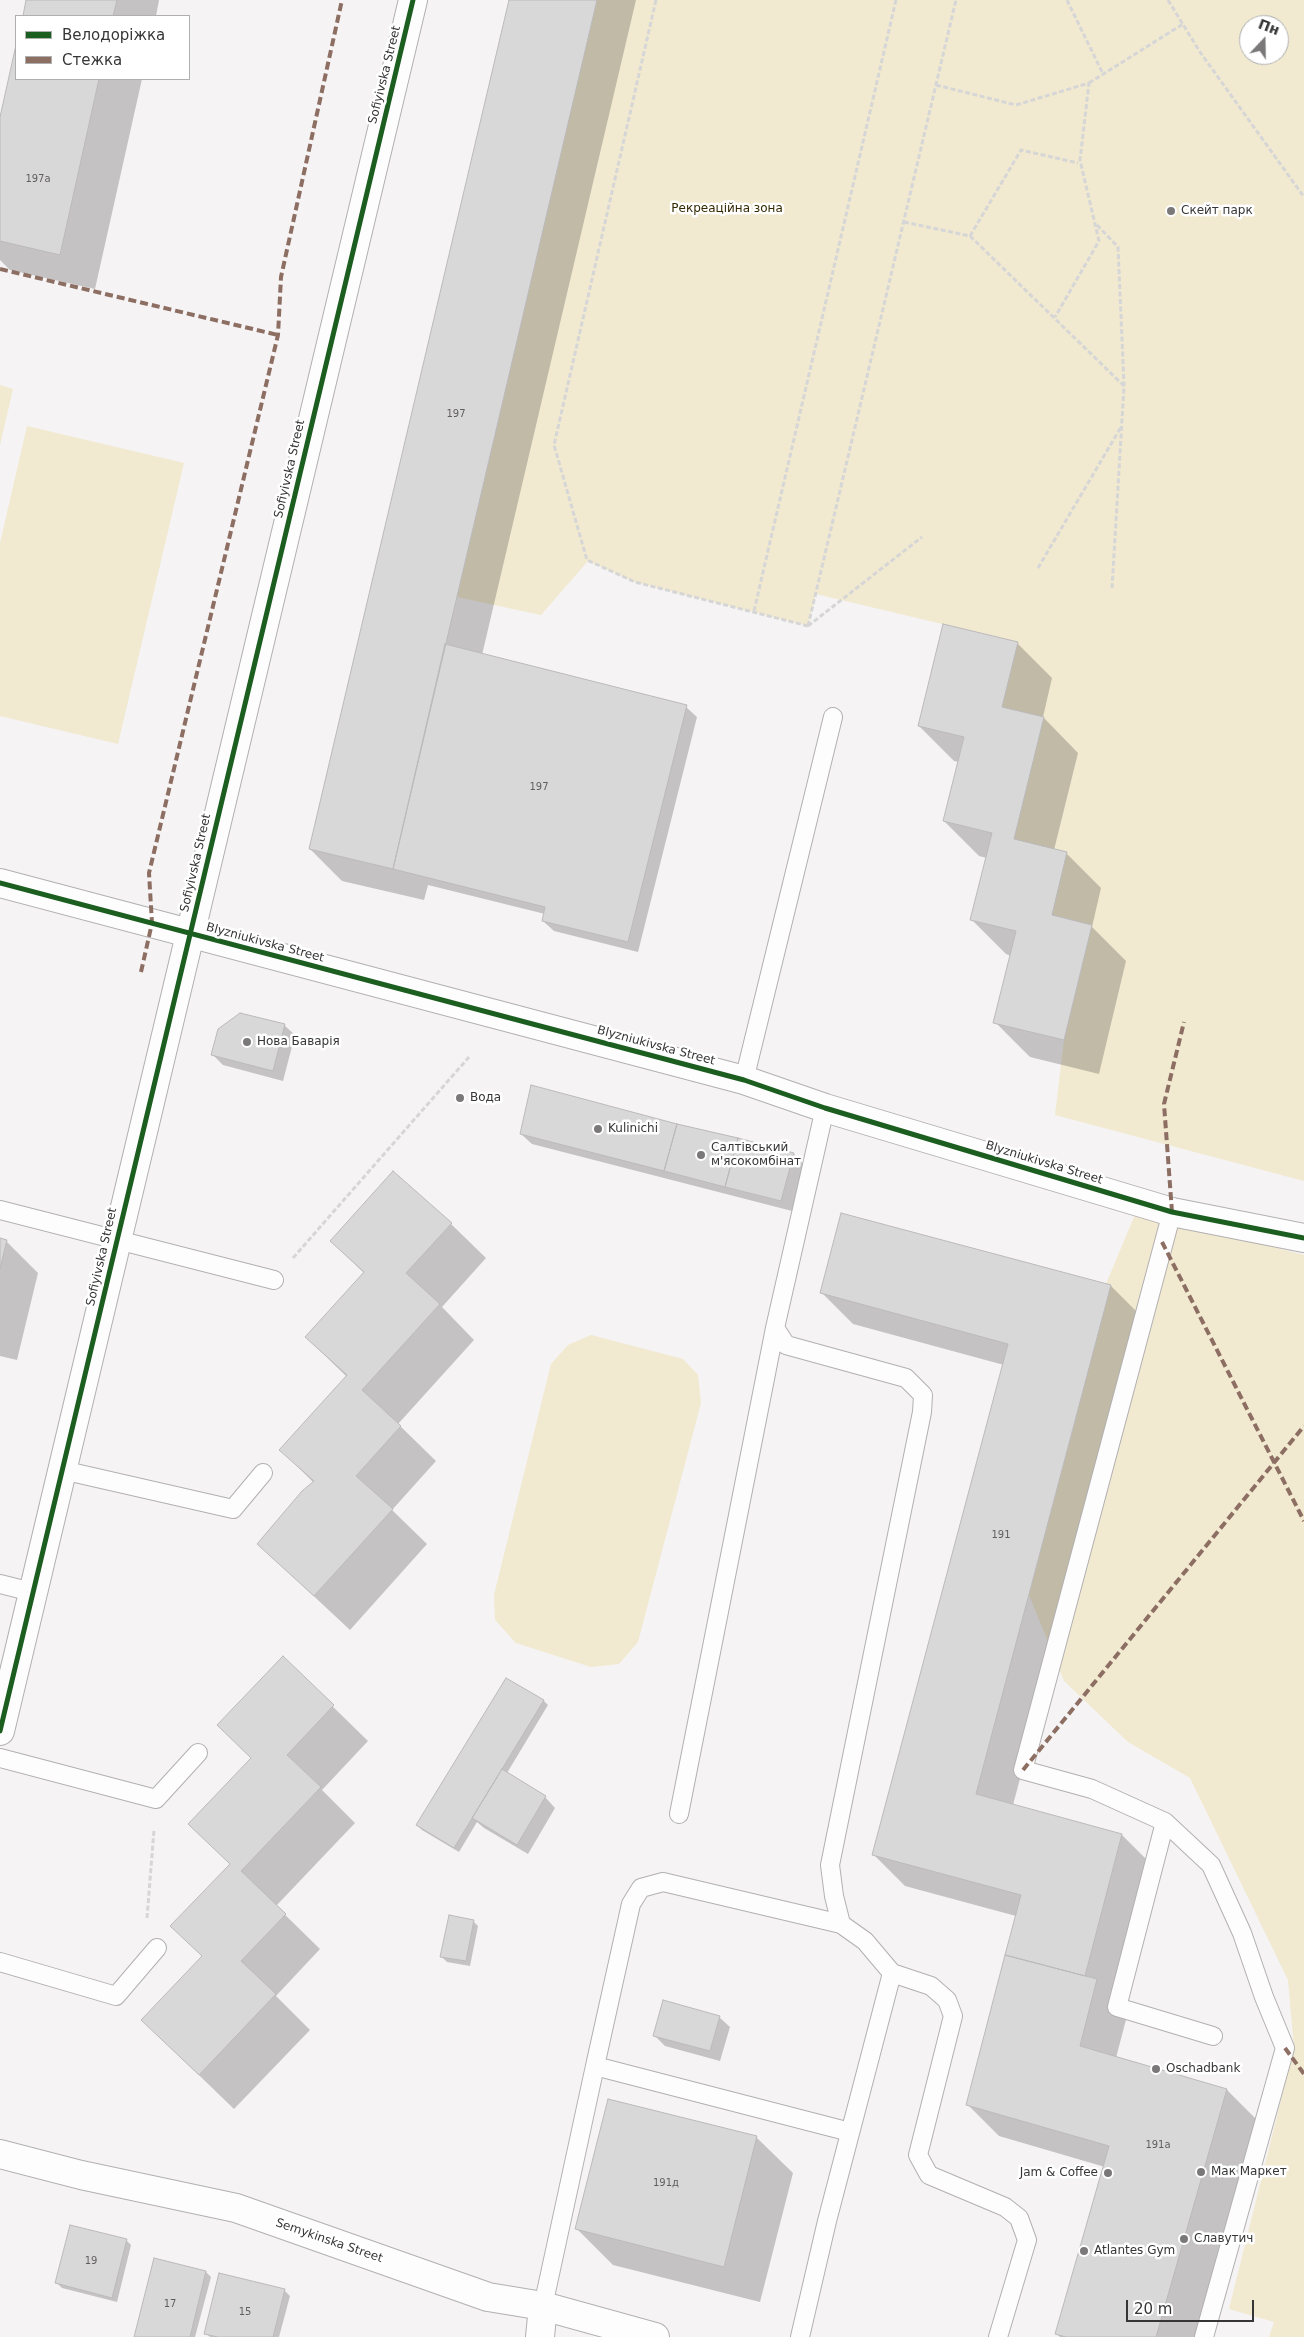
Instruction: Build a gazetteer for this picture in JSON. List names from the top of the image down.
{
  "streets": {
    "street": ["Sofiyivska Street", "Blyzniukivska Street", "Semykinska Street"]
  },
  "crossings": [
    ["Sofiyivska Street", "Blyzniukivska Street"]
  ],
  "parks": ["Рекреаційна зона"],
  "places": [
    "Скейт парк",
    "Нова Баварія",
    "Вода",
    "Kulinichi",
    "Салтівський м'ясокомбінат",
    "Oschadbank",
    "Мак Маркет",
    "Jam & Coffee",
    "Славутич",
    "Atlantes Gym"
  ],
  "house_numbers": [
    "197а",
    "197",
    "197",
    "191",
    "191а",
    "191д",
    "19",
    "17",
    "15"
  ],
  "legend": ["Велодоріжка", "Стежка"],
  "scale_bar": "20 m",
  "north": "top"
}
